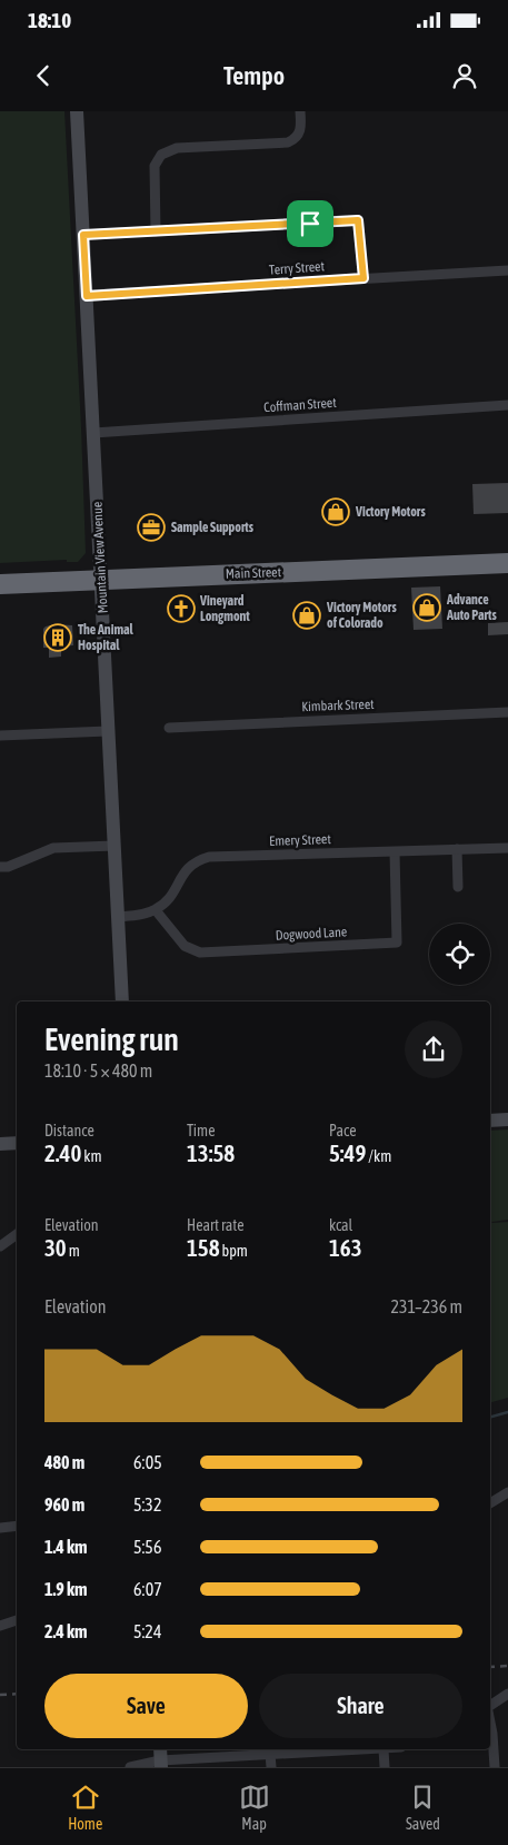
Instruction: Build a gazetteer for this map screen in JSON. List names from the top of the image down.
{
  "streets": {
    "highway": ["Main Street"],
    "street": [
      "Terry Street",
      "Coffman Street",
      "Mountain View Avenue",
      "Kimbark Street",
      "Emery Street",
      "Dogwood Lane"
    ]
  },
  "crossings": [
    ["Terry Street", "Mountain View Avenue"],
    ["Coffman Street", "Mountain View Avenue"],
    ["Mountain View Avenue", "Main Street"],
    ["Emery Street", "Dogwood Lane"]
  ],
  "places": {
    "shop": ["Victory Motors", "Advance Auto Parts", "Victory Motors of Colorado"],
    "office": ["Sample Supports"],
    "church": ["Vineyard Longmont"],
    "building": ["The Animal Hospital"]
  },
  "page": {
    "status": "18:10",
    "header": "Tempo",
    "heading": ["Evening run", "18:10 · 5 × 480 m"],
    "stats": [
      ["Distance", "2.40 km"],
      ["Time", "13:58"],
      ["Pace", "5:49 /km"],
      ["Elevation", "30 m"],
      ["Heart rate", "158 bpm"],
      ["kcal", "163"]
    ],
    "chart": ["Elevation", "231–236 m"],
    "list": [
      {
        "name": "480 m",
        "note": "6:05"
      },
      {
        "name": "960 m",
        "note": "5:32"
      },
      {
        "name": "1.4 km",
        "note": "5:56"
      },
      {
        "name": "1.9 km",
        "note": "6:07"
      },
      {
        "name": "2.4 km",
        "note": "5:24"
      }
    ],
    "buttons": ["Save", "Share"],
    "tabs": ["Home", "Map", "Saved"]
  }
}
